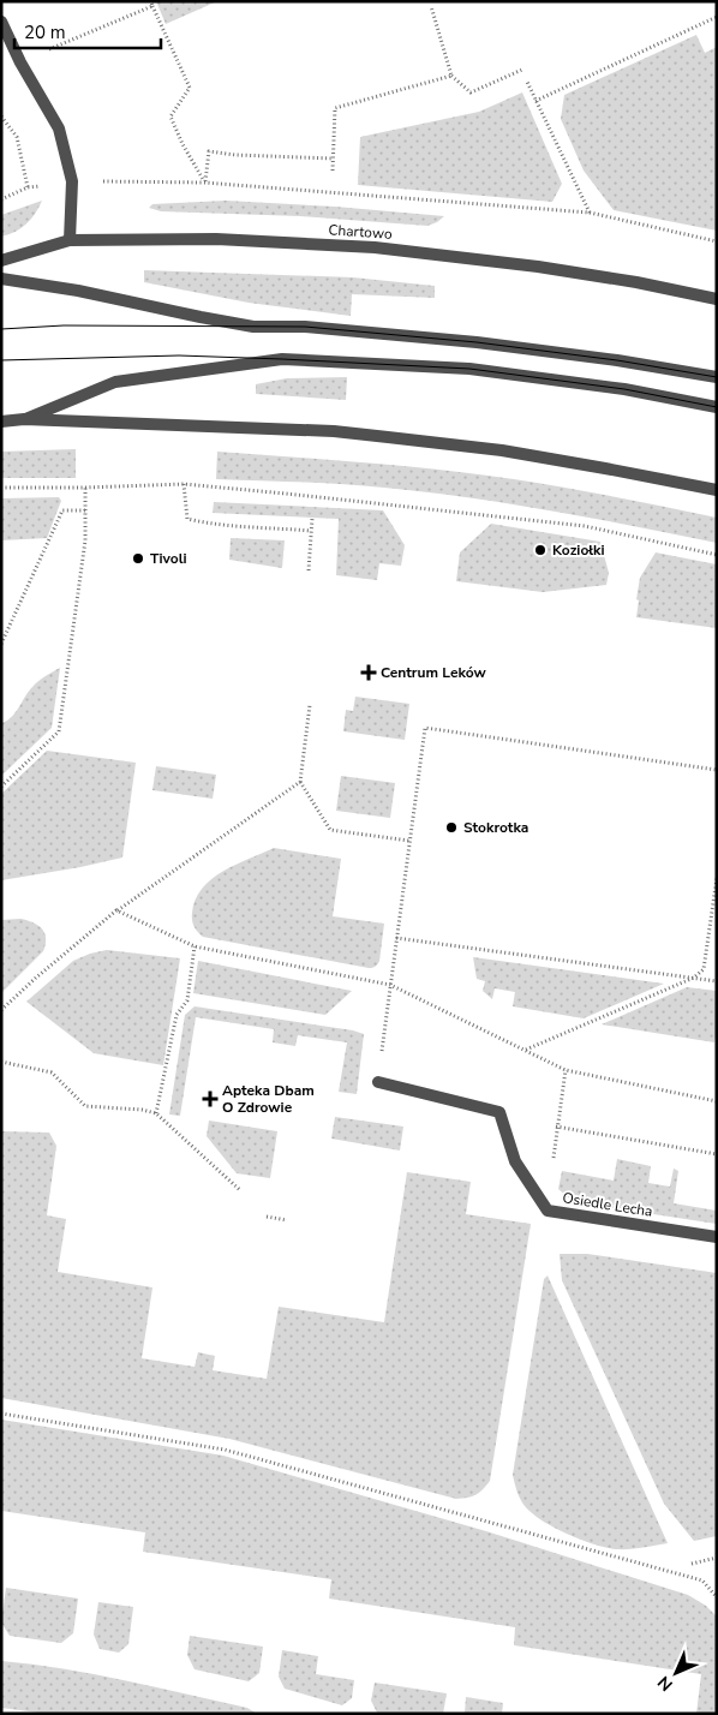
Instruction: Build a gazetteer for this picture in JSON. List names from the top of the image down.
{
  "streets": {
    "street": ["Chartowo", "Osiedle Lecha"]
  },
  "places": {
    "other": ["Koziołki", "Tivoli", "Stokrotka"],
    "health": ["Centrum Leków", "Apteka Dbam O Zdrowie"]
  },
  "scale_bar": "20 m",
  "north": "bottom left"
}
